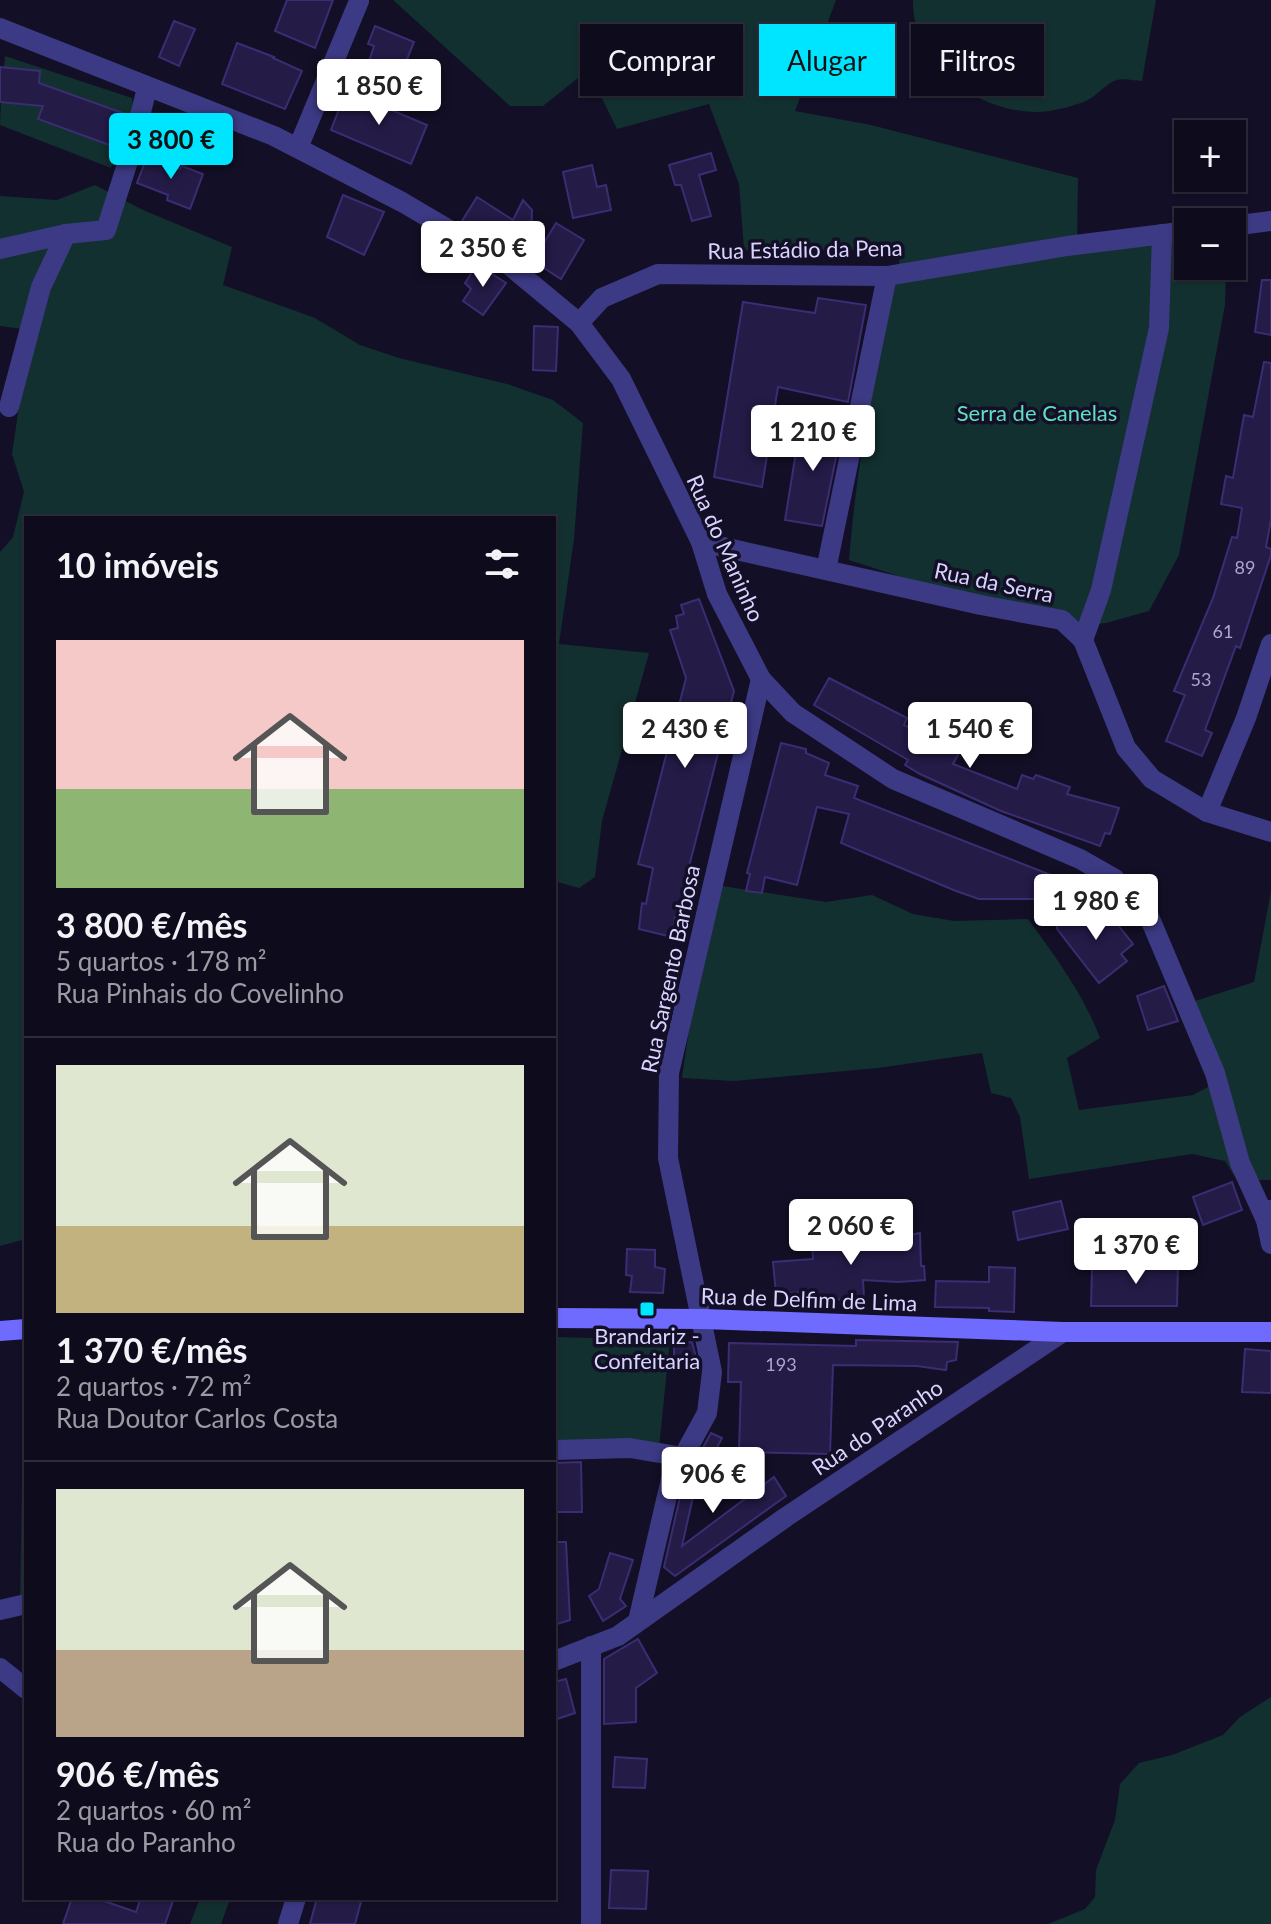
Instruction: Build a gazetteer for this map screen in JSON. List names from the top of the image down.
{
  "streets": {
    "main road": ["Rua de Delfim de Lima"],
    "street": [
      "Rua Estádio da Pena",
      "Rua do Maninho",
      "Rua da Serra",
      "Rua Sargento Barbosa",
      "Rua do Paranho"
    ]
  },
  "crossings": [
    ["Rua Estádio da Pena", "Rua do Maninho"],
    ["Rua do Maninho", "Rua da Serra"],
    ["Rua do Maninho", "Rua Sargento Barbosa"],
    ["Rua Sargento Barbosa", "Rua de Delfim de Lima"],
    ["Rua Sargento Barbosa", "Rua do Paranho"],
    ["Rua de Delfim de Lima", "Rua do Paranho"]
  ],
  "parks": ["Serra de Canelas"],
  "places": {
    "transit": ["Brandariz - Confeitaria"]
  },
  "house_numbers": [
    "89",
    "61",
    "53",
    "193"
  ],
  "page": {
    "chip": ["Comprar", "Alugar", "Filtros"],
    "price": [
      "1 850 €",
      "3 800 €",
      "2 350 €",
      "1 210 €",
      "2 430 €",
      "1 540 €",
      "1 980 €",
      "2 060 €",
      "1 370 €",
      "906 €"
    ],
    "map_buttons": ["+", "−"],
    "heading": "10 imóveis",
    "list": [
      {
        "name": "3 800 €/mês",
        "note": "5 quartos · 178 m² · Rua Pinhais do Covelinho"
      },
      {
        "name": "1 370 €/mês",
        "note": "2 quartos · 72 m² · Rua Doutor Carlos Costa"
      },
      {
        "name": "906 €/mês",
        "note": "2 quartos · 60 m² · Rua do Paranho"
      }
    ]
  }
}
